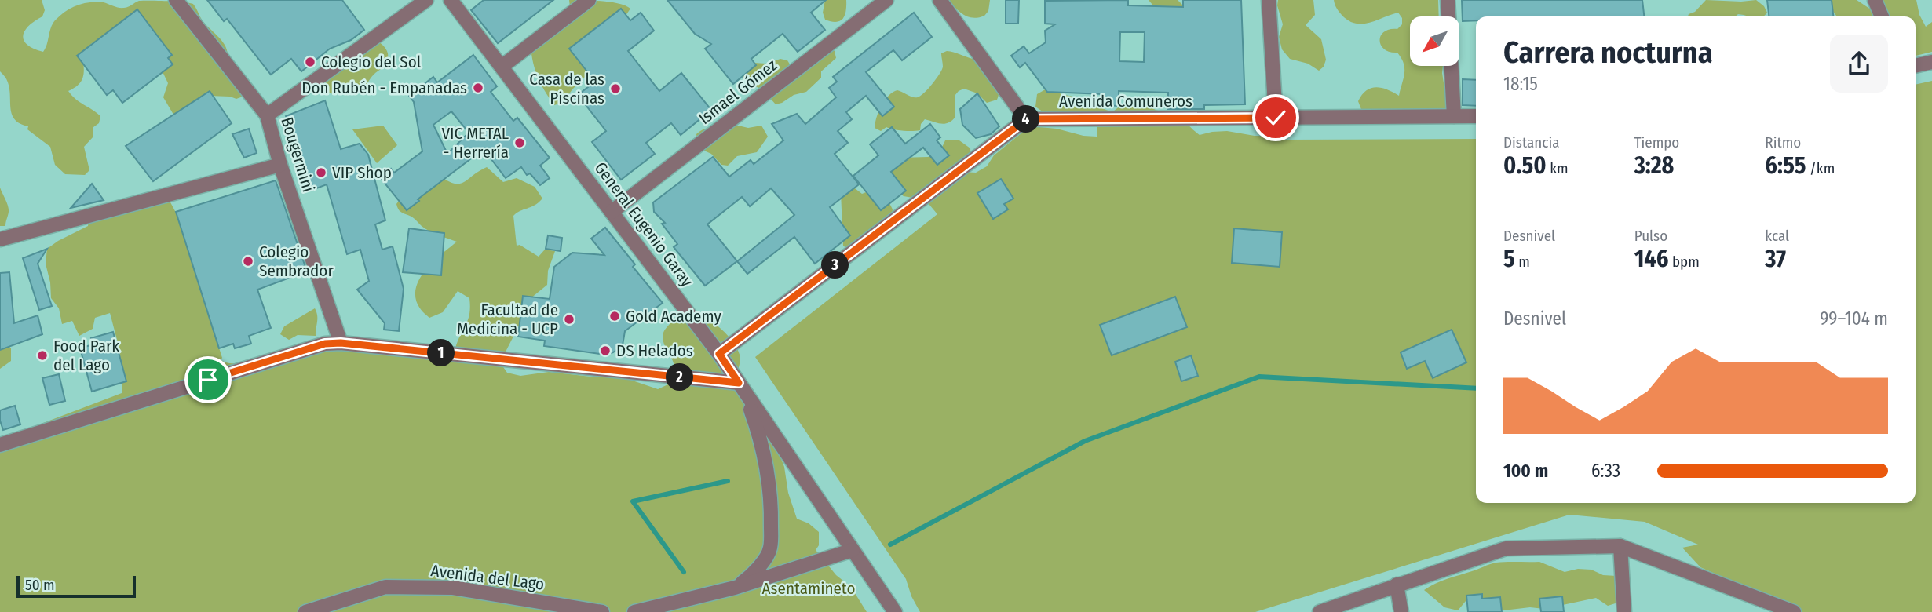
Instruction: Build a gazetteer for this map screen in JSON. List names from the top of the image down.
{
  "streets": {
    "street": [
      "Ismael Gómez",
      "Avenida Comuneros",
      "Bougermini",
      "General Eugenio Garay",
      "Avenida del Lago"
    ]
  },
  "crossings": [
    ["Ismael Gómez", "General Eugenio Garay"]
  ],
  "parks": ["Asentamineto"],
  "places": [
    "Colegio del Sol",
    "Don Rubén - Empanadas",
    "Casa de las Piscinas",
    "VIC METAL - Herrería",
    "VIP Shop",
    "Colegio Sembrador",
    "Gold Academy",
    "Facultad de Medicina - UCP",
    "DS Helados",
    "Food Park del Lago"
  ],
  "scale_bar": "50 m",
  "north": "bottom left",
  "page": {
    "heading": ["Carrera nocturna", "18:15"],
    "pins": [
      "4",
      "3",
      "1",
      "2"
    ],
    "stats": [
      ["Distancia", "0.50 km"],
      ["Tiempo", "3:28"],
      ["Ritmo", "6:55 /km"],
      ["Desnivel", "5 m"],
      ["Pulso", "146 bpm"],
      ["kcal", "37"]
    ],
    "chart": ["Desnivel", "99–104 m"],
    "list": [
      {
        "name": "100 m",
        "note": "6:33"
      }
    ],
    "scale": "50 m"
  }
}
